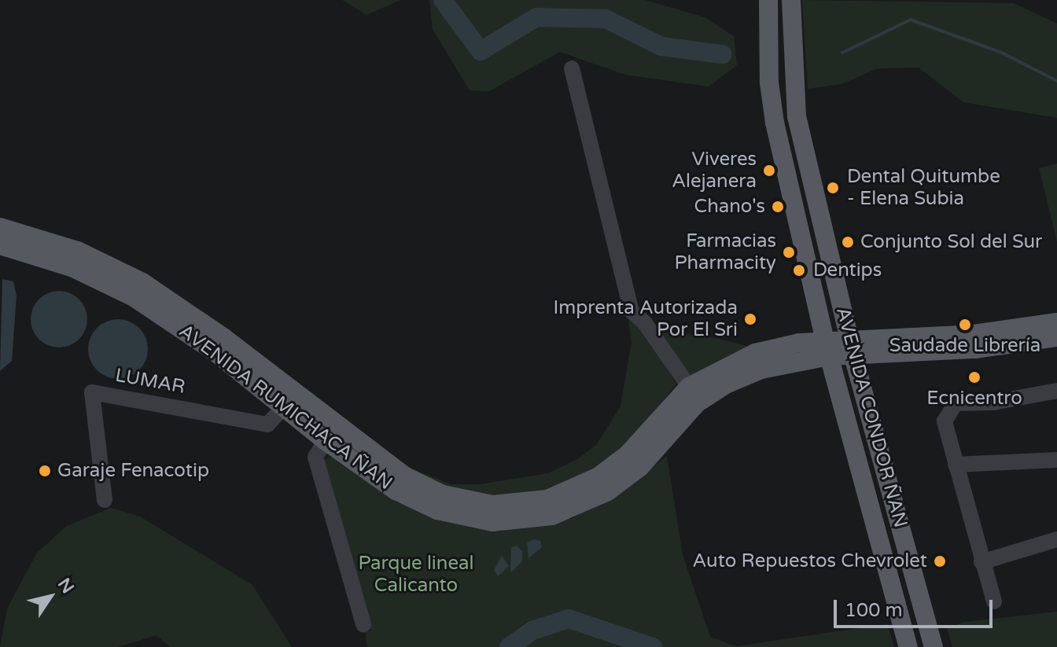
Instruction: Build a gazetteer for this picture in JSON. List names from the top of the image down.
{
  "streets": {
    "main road": ["AVENIDA RUMICHACA ÑAN", "AVENIDA CONDOR ÑAN"],
    "street": ["LUMAR"]
  },
  "crossings": [
    ["LUMAR", "AVENIDA RUMICHACA ÑAN"],
    ["AVENIDA RUMICHACA ÑAN", "AVENIDA CONDOR ÑAN"]
  ],
  "parks": ["Parque lineal Calicanto"],
  "places": [
    "Viveres Alejanera",
    "Dental Quitumbe - Elena Subia",
    "Chano's",
    "Conjunto Sol del Sur",
    "Farmacias Pharmacity",
    "Dentips",
    "Imprenta Autorizada Por El Sri",
    "Saudade Librería",
    "Ecnicentro",
    "Garaje Fenacotip",
    "Auto Repuestos Chevrolet"
  ],
  "scale_bar": "100 m",
  "north": "top right"
}
